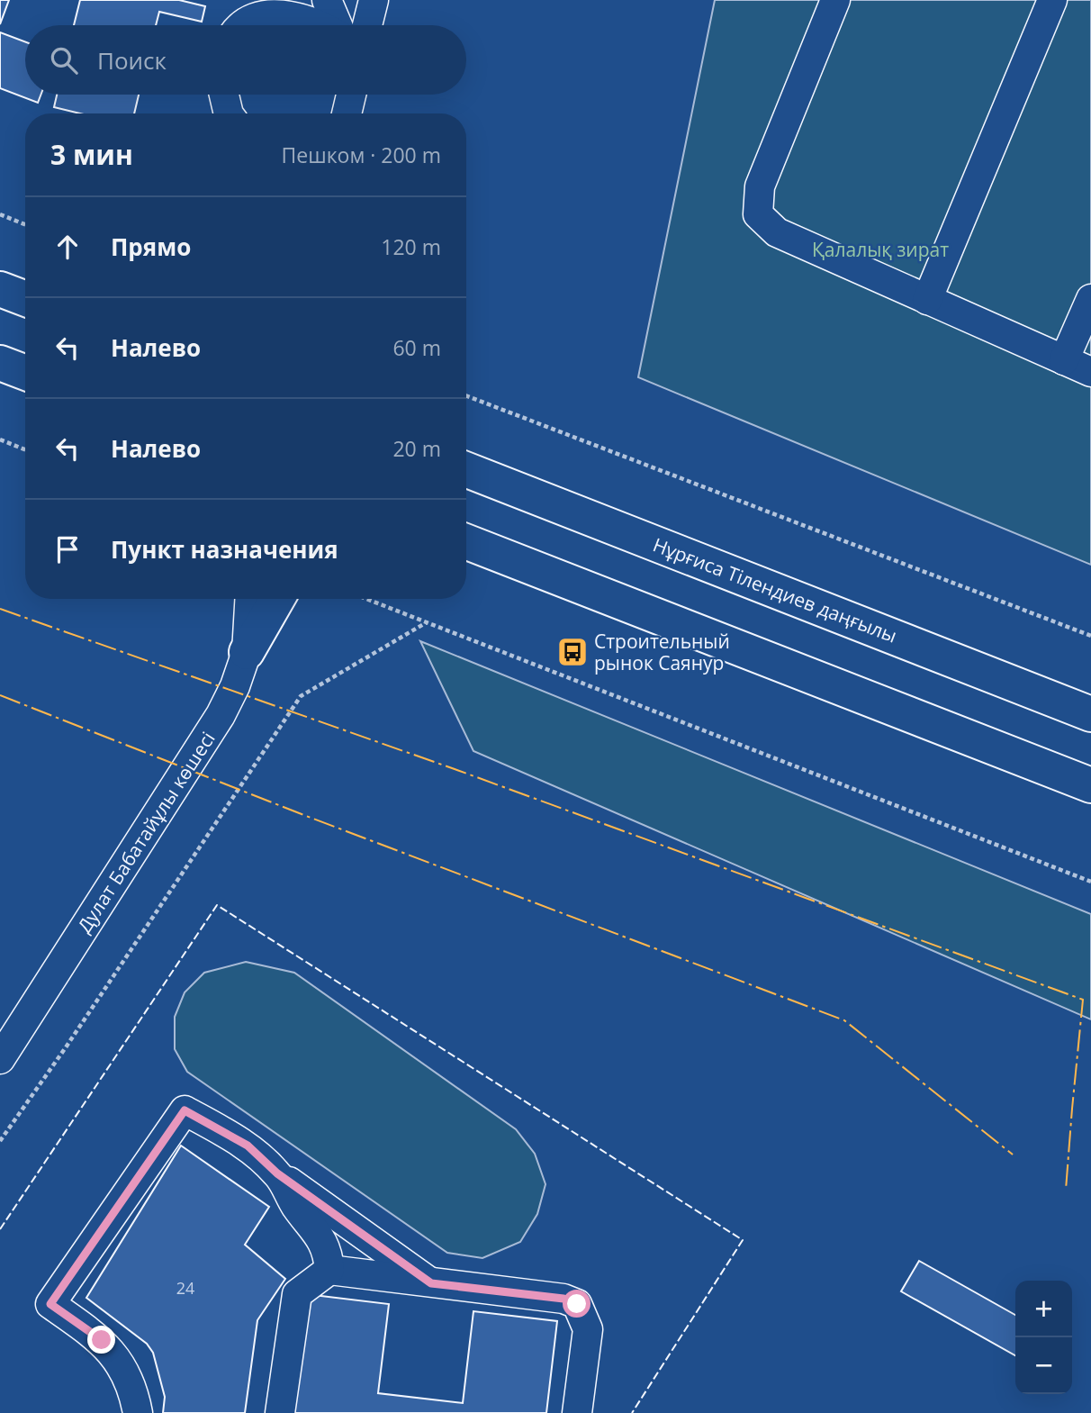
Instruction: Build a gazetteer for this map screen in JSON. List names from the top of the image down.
{
  "streets": {
    "main road": ["Нұрғиса Тілендиев даңғылы"],
    "street": ["Дулат Бабатайұлы көшесі"]
  },
  "parks": ["Қалалық зират"],
  "places": {
    "bus stop": ["Строительный рынок Саянур"]
  },
  "house_numbers": ["24"],
  "page": {
    "search": "Поиск",
    "heading": ["3 мин", "Пешком · 200 m"],
    "list": [
      ["Прямо", "120 m"],
      ["Налево", "60 m"],
      ["Налево", "20 m"],
      "Пункт назначения"
    ],
    "map_buttons": ["+", "−"]
  }
}
